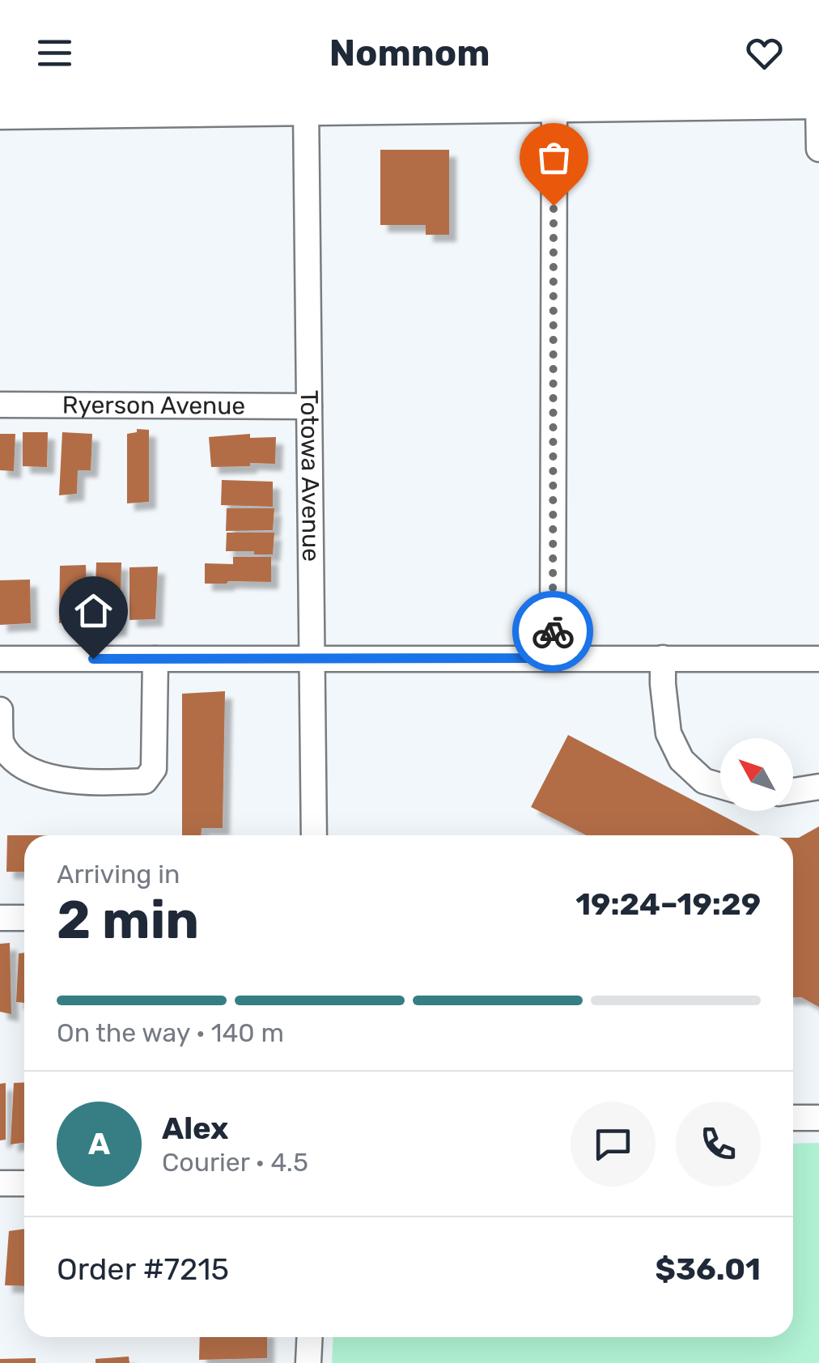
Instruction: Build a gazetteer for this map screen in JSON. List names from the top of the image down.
{
  "streets": {
    "street": ["Ryerson Avenue", "Totowa Avenue"]
  },
  "crossings": [
    ["Ryerson Avenue", "Totowa Avenue"]
  ],
  "north": "top left",
  "page": {
    "header": "Nomnom",
    "heading": ["2 min", "Arriving in", "19:24–19:29"],
    "panel": [
      "Alex",
      "Courier · 4.5",
      "Order #7215",
      "$36.01"
    ],
    "bar": "On the way · 140 m",
    "round": "A"
  }
}
